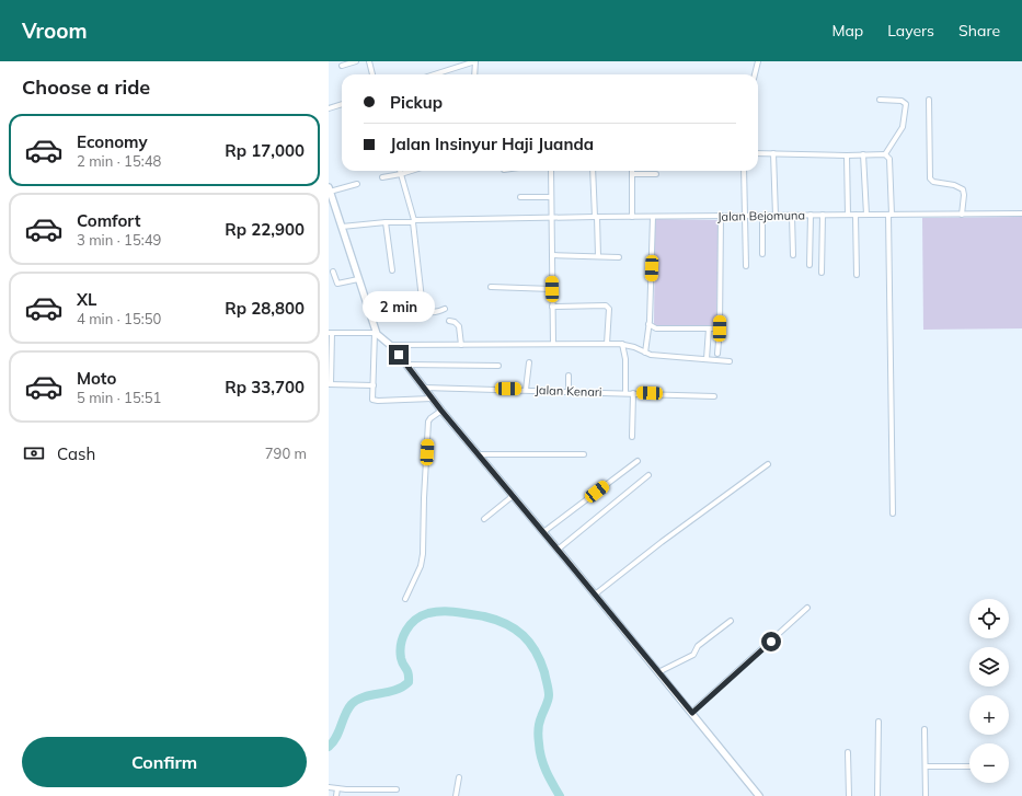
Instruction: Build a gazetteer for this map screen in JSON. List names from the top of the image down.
{
  "streets": {
    "street": ["Jalan Bejomuna", "Jalan Kenari"]
  },
  "page": {
    "header": "Vroom",
    "nav": ["Map", "Layers", "Share"],
    "heading": "Choose a ride",
    "banner": ["Pickup", "Jalan Insinyur Haji Juanda"],
    "list": [
      {
        "name": "Economy",
        "note": "2 min · 15:48",
        "value": "Rp 17,000"
      },
      {
        "name": "Comfort",
        "note": "3 min · 15:49",
        "value": "Rp 22,900"
      },
      {
        "name": "XL",
        "note": "4 min · 15:50",
        "value": "Rp 28,800"
      },
      {
        "name": "Moto",
        "note": "5 min · 15:51",
        "value": "Rp 33,700"
      }
    ],
    "bubble": "2 min",
    "pay": ["Cash", "790 m"],
    "map_buttons": ["+", "−"],
    "buttons": "Confirm"
  }
}
